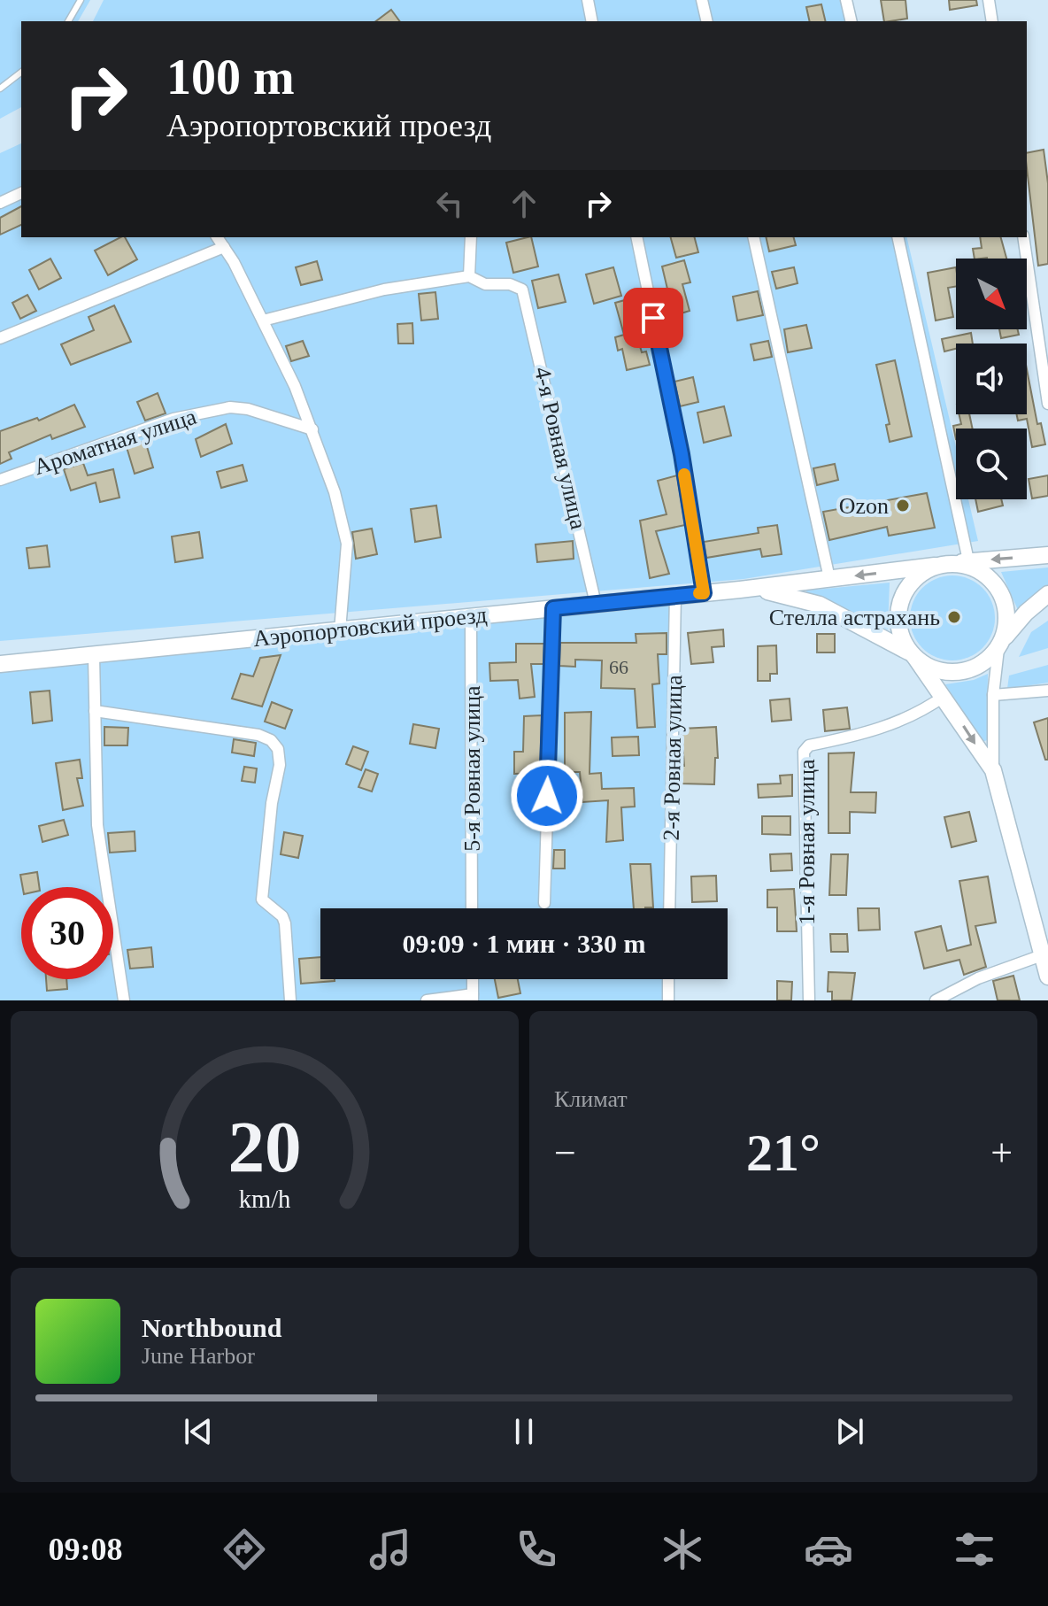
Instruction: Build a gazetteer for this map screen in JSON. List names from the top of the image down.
{
  "streets": {
    "main road": ["Аэропортовский проезд"],
    "street": [
      "Ароматная улица",
      "4-я Ровная улица",
      "2-я Ровная улица",
      "5-я Ровная улица",
      "1-я Ровная улица"
    ]
  },
  "crossings": [
    ["4-я Ровная улица", "Аэропортовский проезд"],
    ["Аэропортовский проезд", "2-я Ровная улица"],
    ["Аэропортовский проезд", "5-я Ровная улица"]
  ],
  "places": ["Ozon", "Стелла астрахань"],
  "house_numbers": ["66"],
  "north": "bottom right",
  "page": {
    "turn": ["100 m", "Аэропортовский проезд"],
    "limit": "30",
    "trip": "09:09 · 1 мин · 330 m",
    "tile": "Климат",
    "heat": ["−", "21°", "+"],
    "song": ["Northbound", "June Harbor"],
    "tabs": "09:08",
    "gauge": ["20", "km/h"]
  }
}
